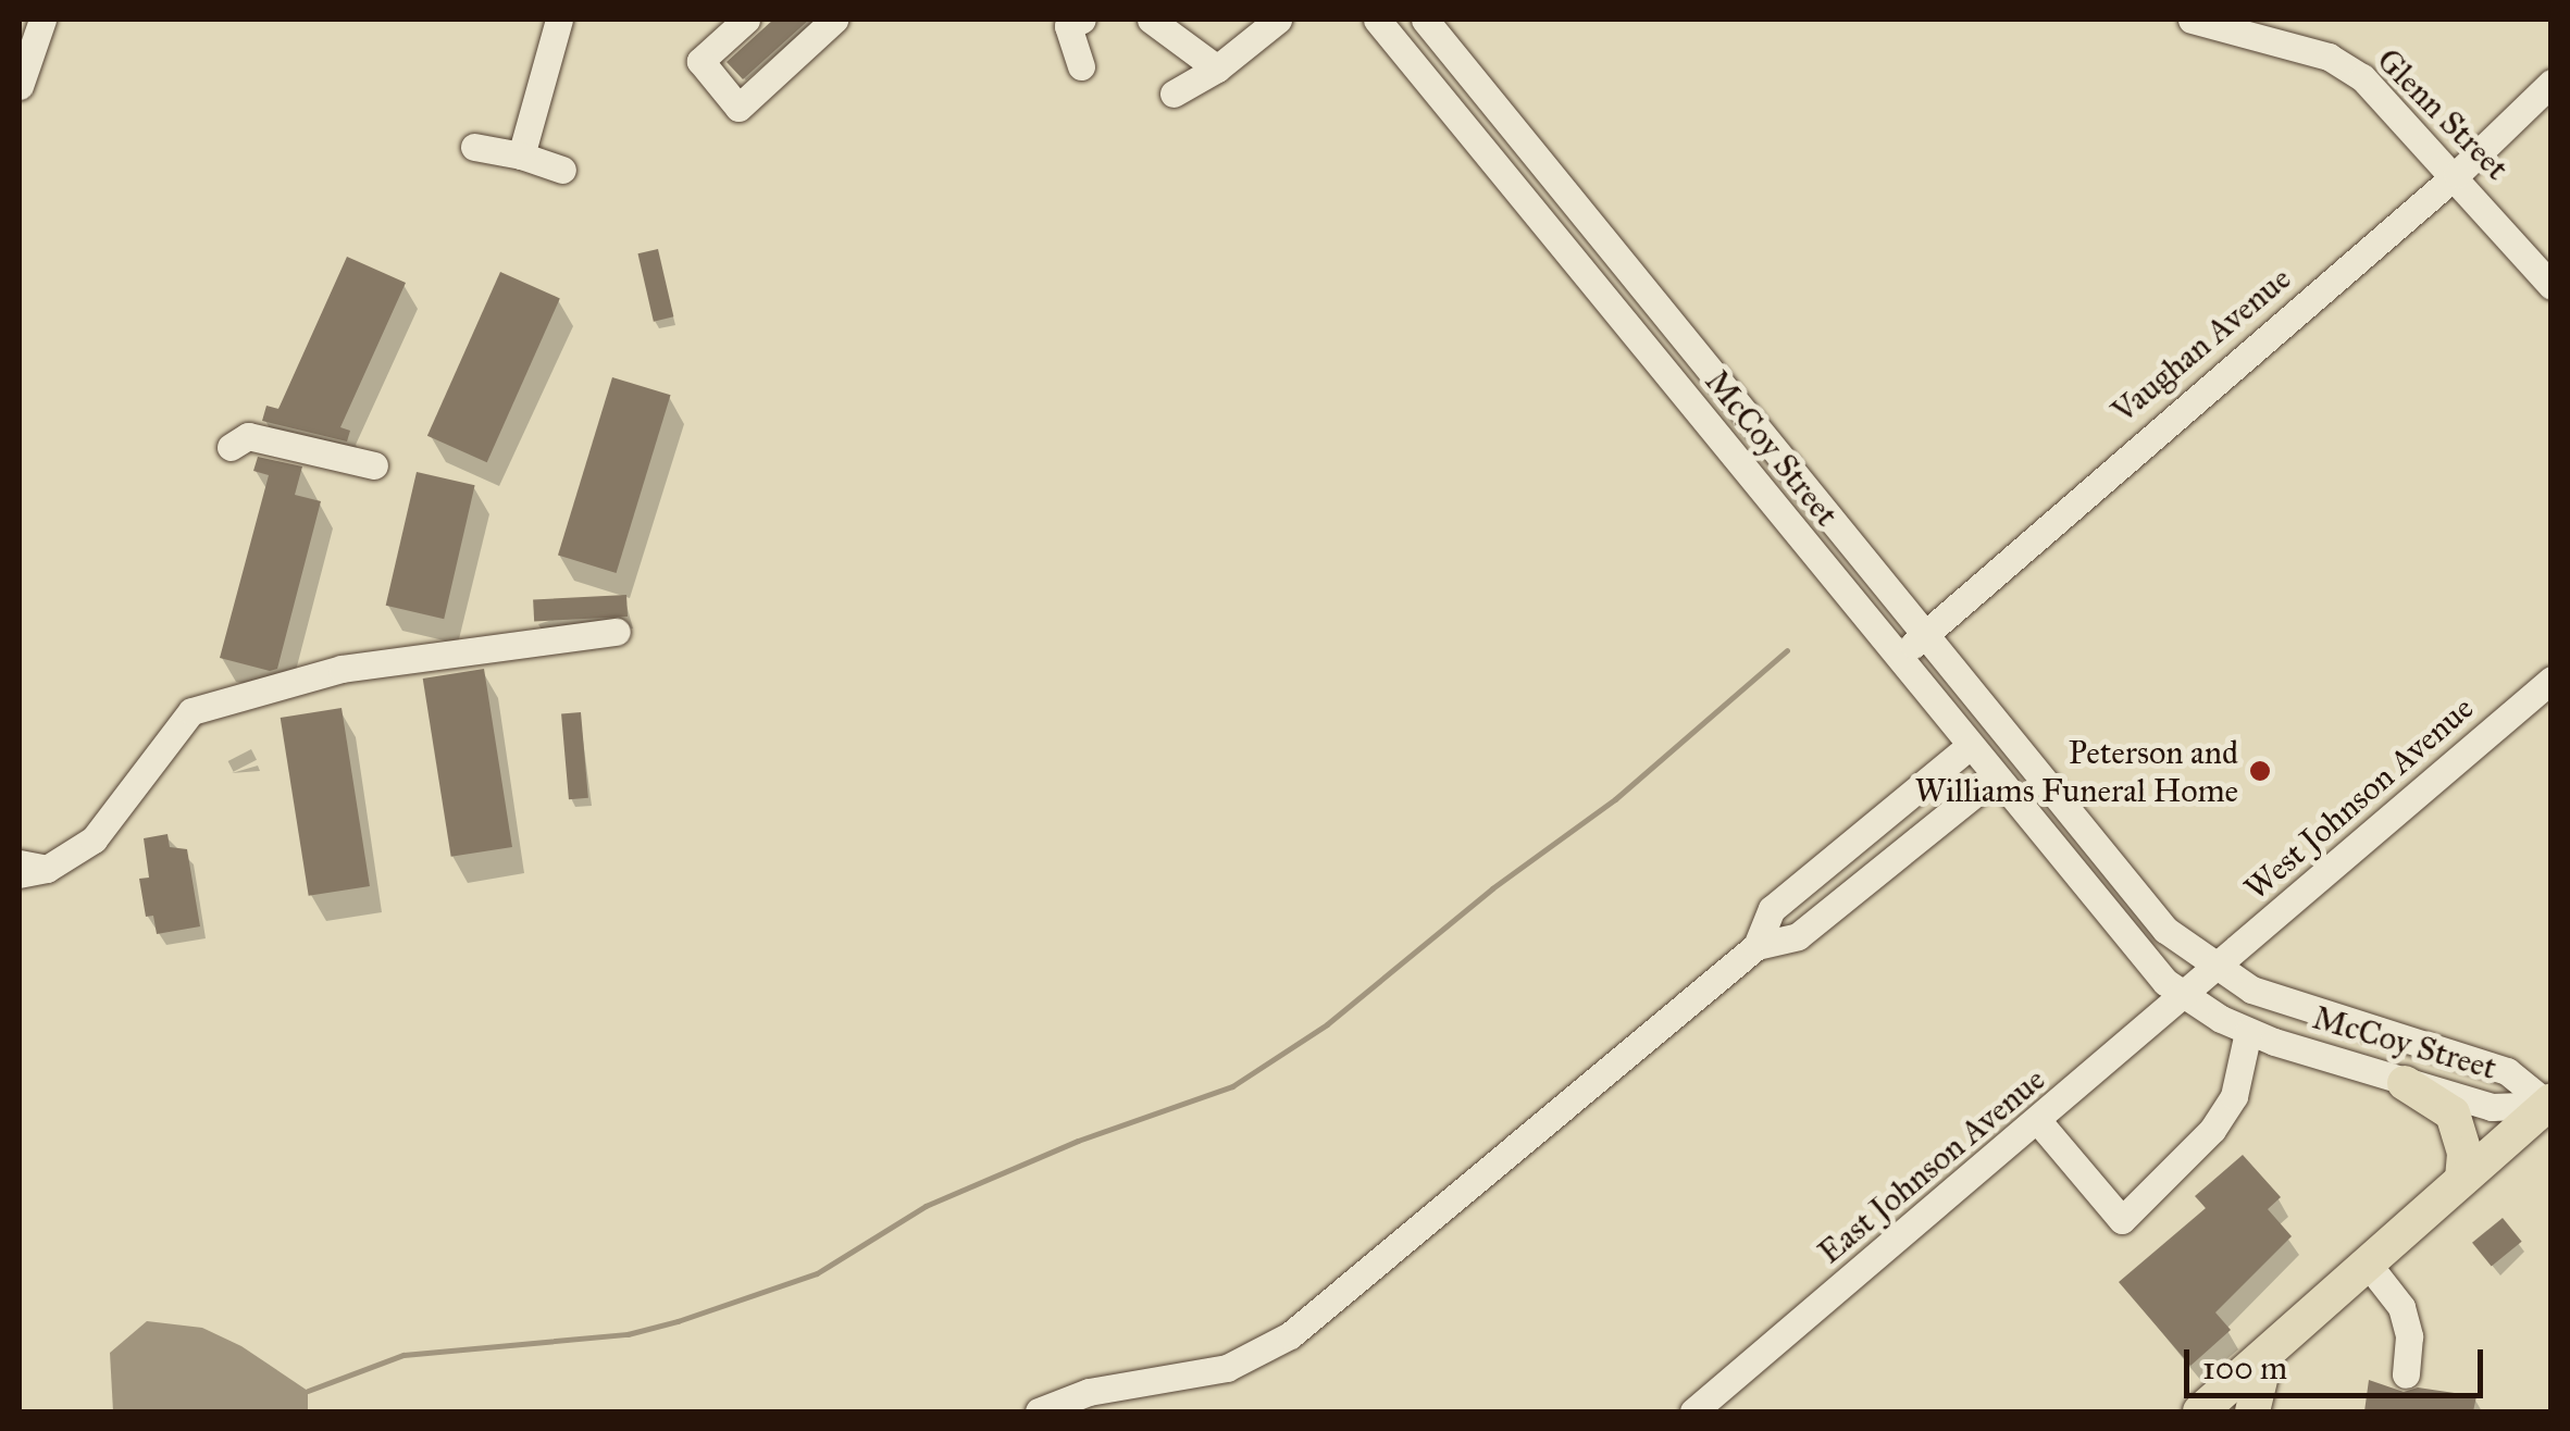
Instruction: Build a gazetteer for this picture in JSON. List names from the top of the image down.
{
  "streets": {
    "street": [
      "Glenn Street",
      "Vaughan Avenue",
      "McCoy Street",
      "West Johnson Avenue",
      "East Johnson Avenue"
    ]
  },
  "crossings": [
    ["Glenn Street", "Vaughan Avenue"],
    ["Vaughan Avenue", "McCoy Street"],
    ["McCoy Street", "West Johnson Avenue"],
    ["McCoy Street", "East Johnson Avenue"],
    ["West Johnson Avenue", "East Johnson Avenue"]
  ],
  "places": ["Peterson and Williams Funeral Home"],
  "scale_bar": "100 m"
}
